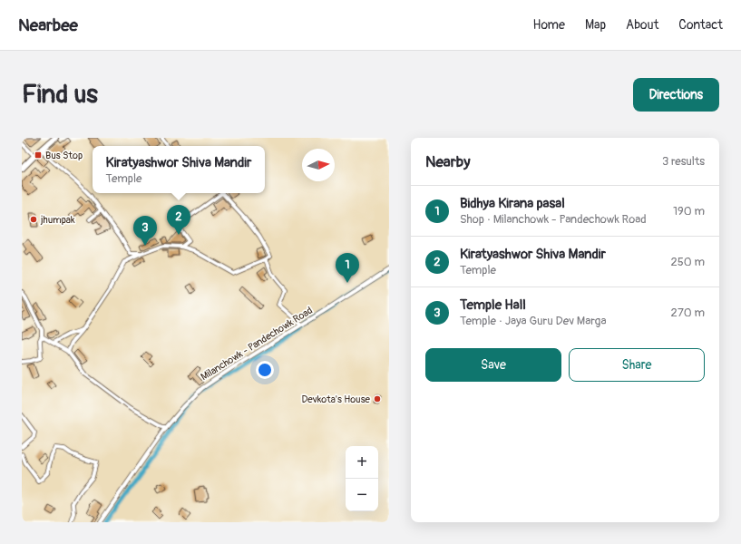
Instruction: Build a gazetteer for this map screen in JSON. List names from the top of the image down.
{
  "streets": {
    "street": ["Milanchowk - Pandechowk Road"]
  },
  "places": {
    "transit": ["Bus Stop"],
    "other": ["jhumpak", "Devkota's House"]
  },
  "north": "right",
  "page": {
    "header": "Nearbee",
    "nav": [
      "Home",
      "Map",
      "About",
      "Contact"
    ],
    "buttons": [
      "Directions",
      ["Save", "Share"]
    ],
    "title": "Find us",
    "heading": ["Nearby", "3 results"],
    "popup": ["Kiratyashwor Shiva Mandir", "Temple"],
    "list": [
      {
        "mark": "1",
        "name": "Bidhya Kirana pasal",
        "note": "Shop · Milanchowk - Pandechowk Road",
        "value": "190 m"
      },
      {
        "mark": "2",
        "name": "Kiratyashwor Shiva Mandir",
        "note": "Temple",
        "value": "250 m"
      },
      {
        "mark": "3",
        "name": "Temple Hall",
        "note": "Temple · Jaya Guru Dev Marga",
        "value": "270 m"
      }
    ],
    "pins": ["2", "3", "1"],
    "map_buttons": ["+", "−"]
  }
}
